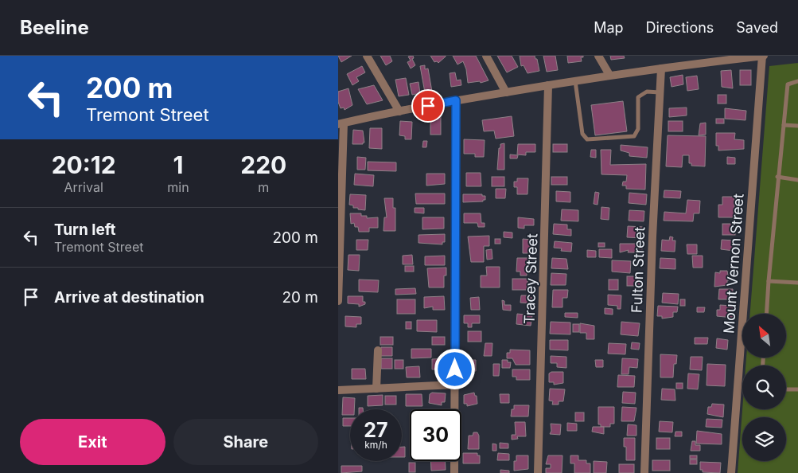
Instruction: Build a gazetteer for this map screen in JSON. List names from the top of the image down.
{
  "streets": {
    "street": ["Mount Vernon Street", "Fulton Street", "Tracey Street"]
  },
  "north": "top left",
  "page": {
    "header": "Beeline",
    "nav": ["Map", "Directions", "Saved"],
    "turn": ["200 m", "Tremont Street"],
    "eta": [
      "20:12",
      "Arrival",
      "1",
      "min",
      "220",
      "m"
    ],
    "list": [
      {
        "name": "Turn left",
        "note": "Tremont Street",
        "value": "200 m"
      },
      {
        "name": "Arrive at destination",
        "value": "20 m"
      }
    ],
    "speed": "27 km/h",
    "limit": "30",
    "buttons": ["Exit", "Share"]
  }
}
